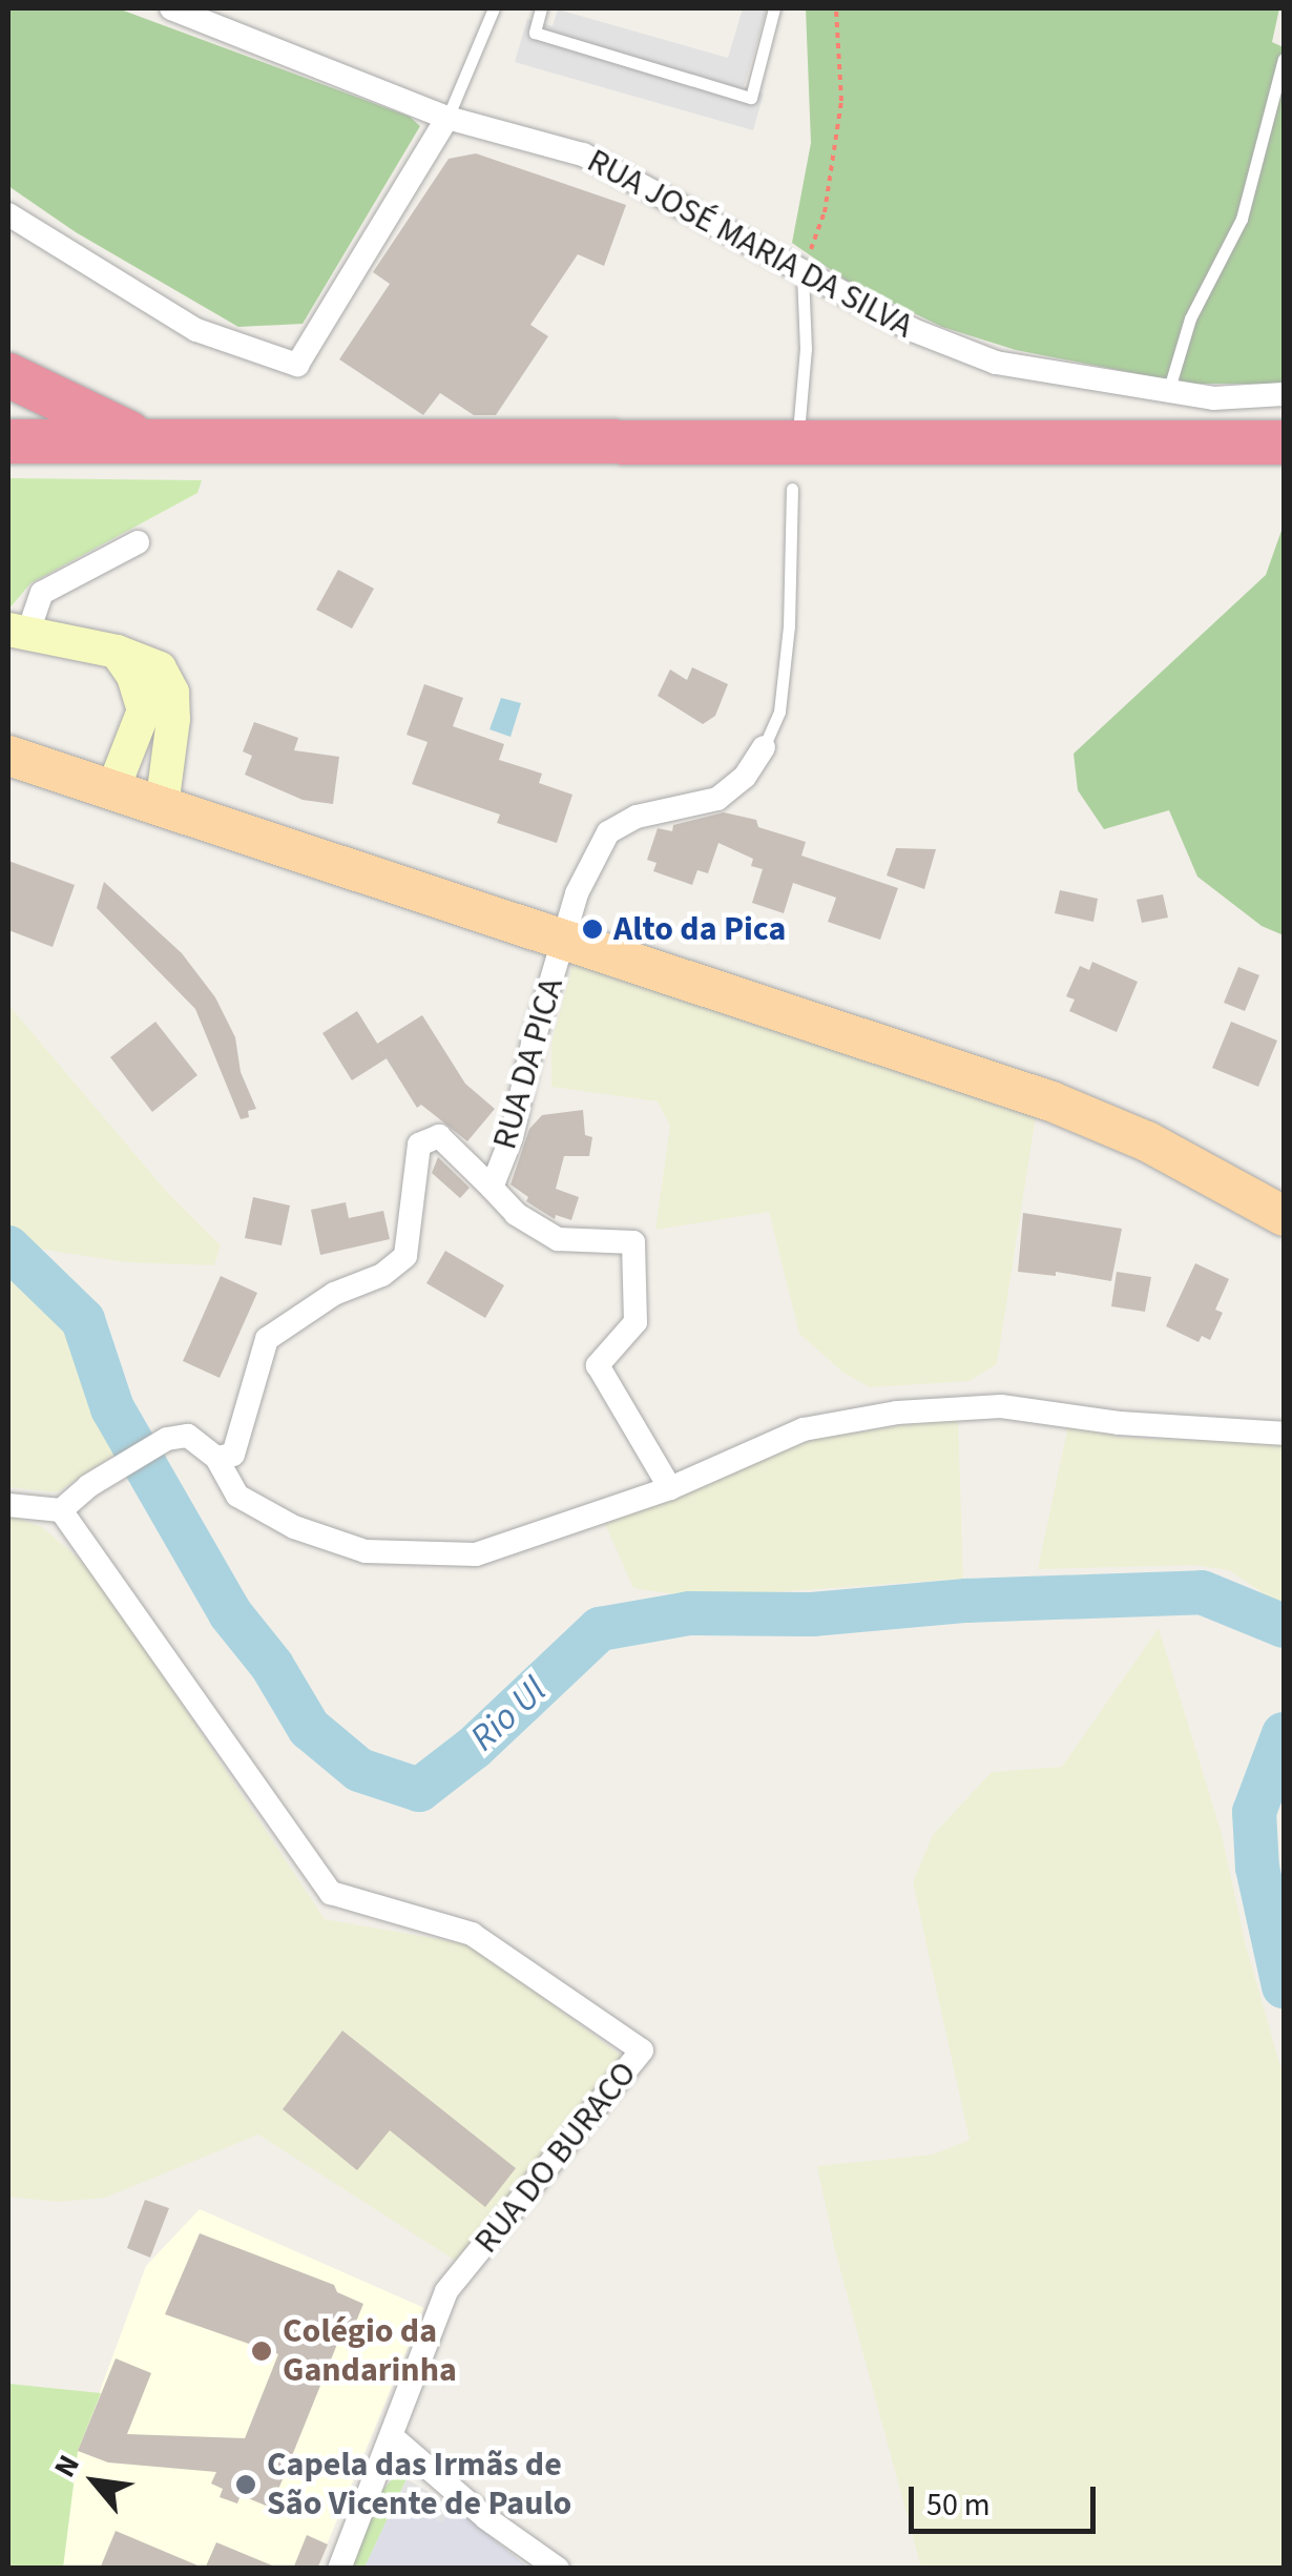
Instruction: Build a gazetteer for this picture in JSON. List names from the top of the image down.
{
  "streets": {
    "street": ["RUA JOSÉ MARIA DA SILVA", "RUA DA PICA", "RUA DO BURACO"]
  },
  "water": ["Rio Ul"],
  "places": ["Alto da Pica", "Colégio da Gandarinha", "Capela das Irmãs de São Vicente de Paulo"],
  "scale_bar": "50 m",
  "north": "top left"
}
